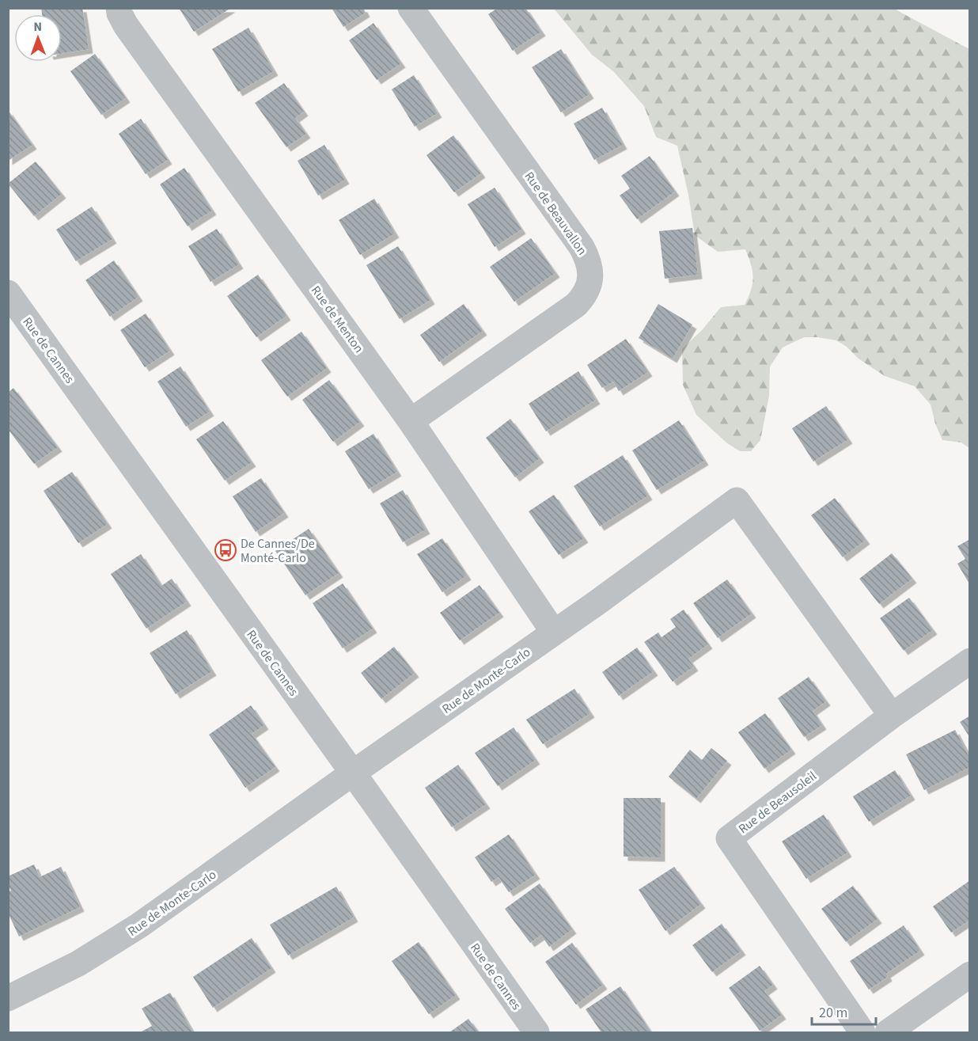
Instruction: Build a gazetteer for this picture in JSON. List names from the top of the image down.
{
  "streets": {
    "street": [
      "Rue de Beauvallon",
      "Rue de Menton",
      "Rue de Cannes",
      "Rue de Monte-Carlo",
      "Rue de Beausoleil"
    ]
  },
  "crossings": [
    ["Rue de Beauvallon", "Rue de Menton"],
    ["Rue de Menton", "Rue de Monte-Carlo"],
    ["Rue de Cannes", "Rue de Monte-Carlo"],
    ["Rue de Monte-Carlo", "Rue de Beausoleil"]
  ],
  "places": {
    "bus stop": ["De Cannes/De Monté-Carlo"]
  },
  "scale_bar": "20 m",
  "north": "top"
}
